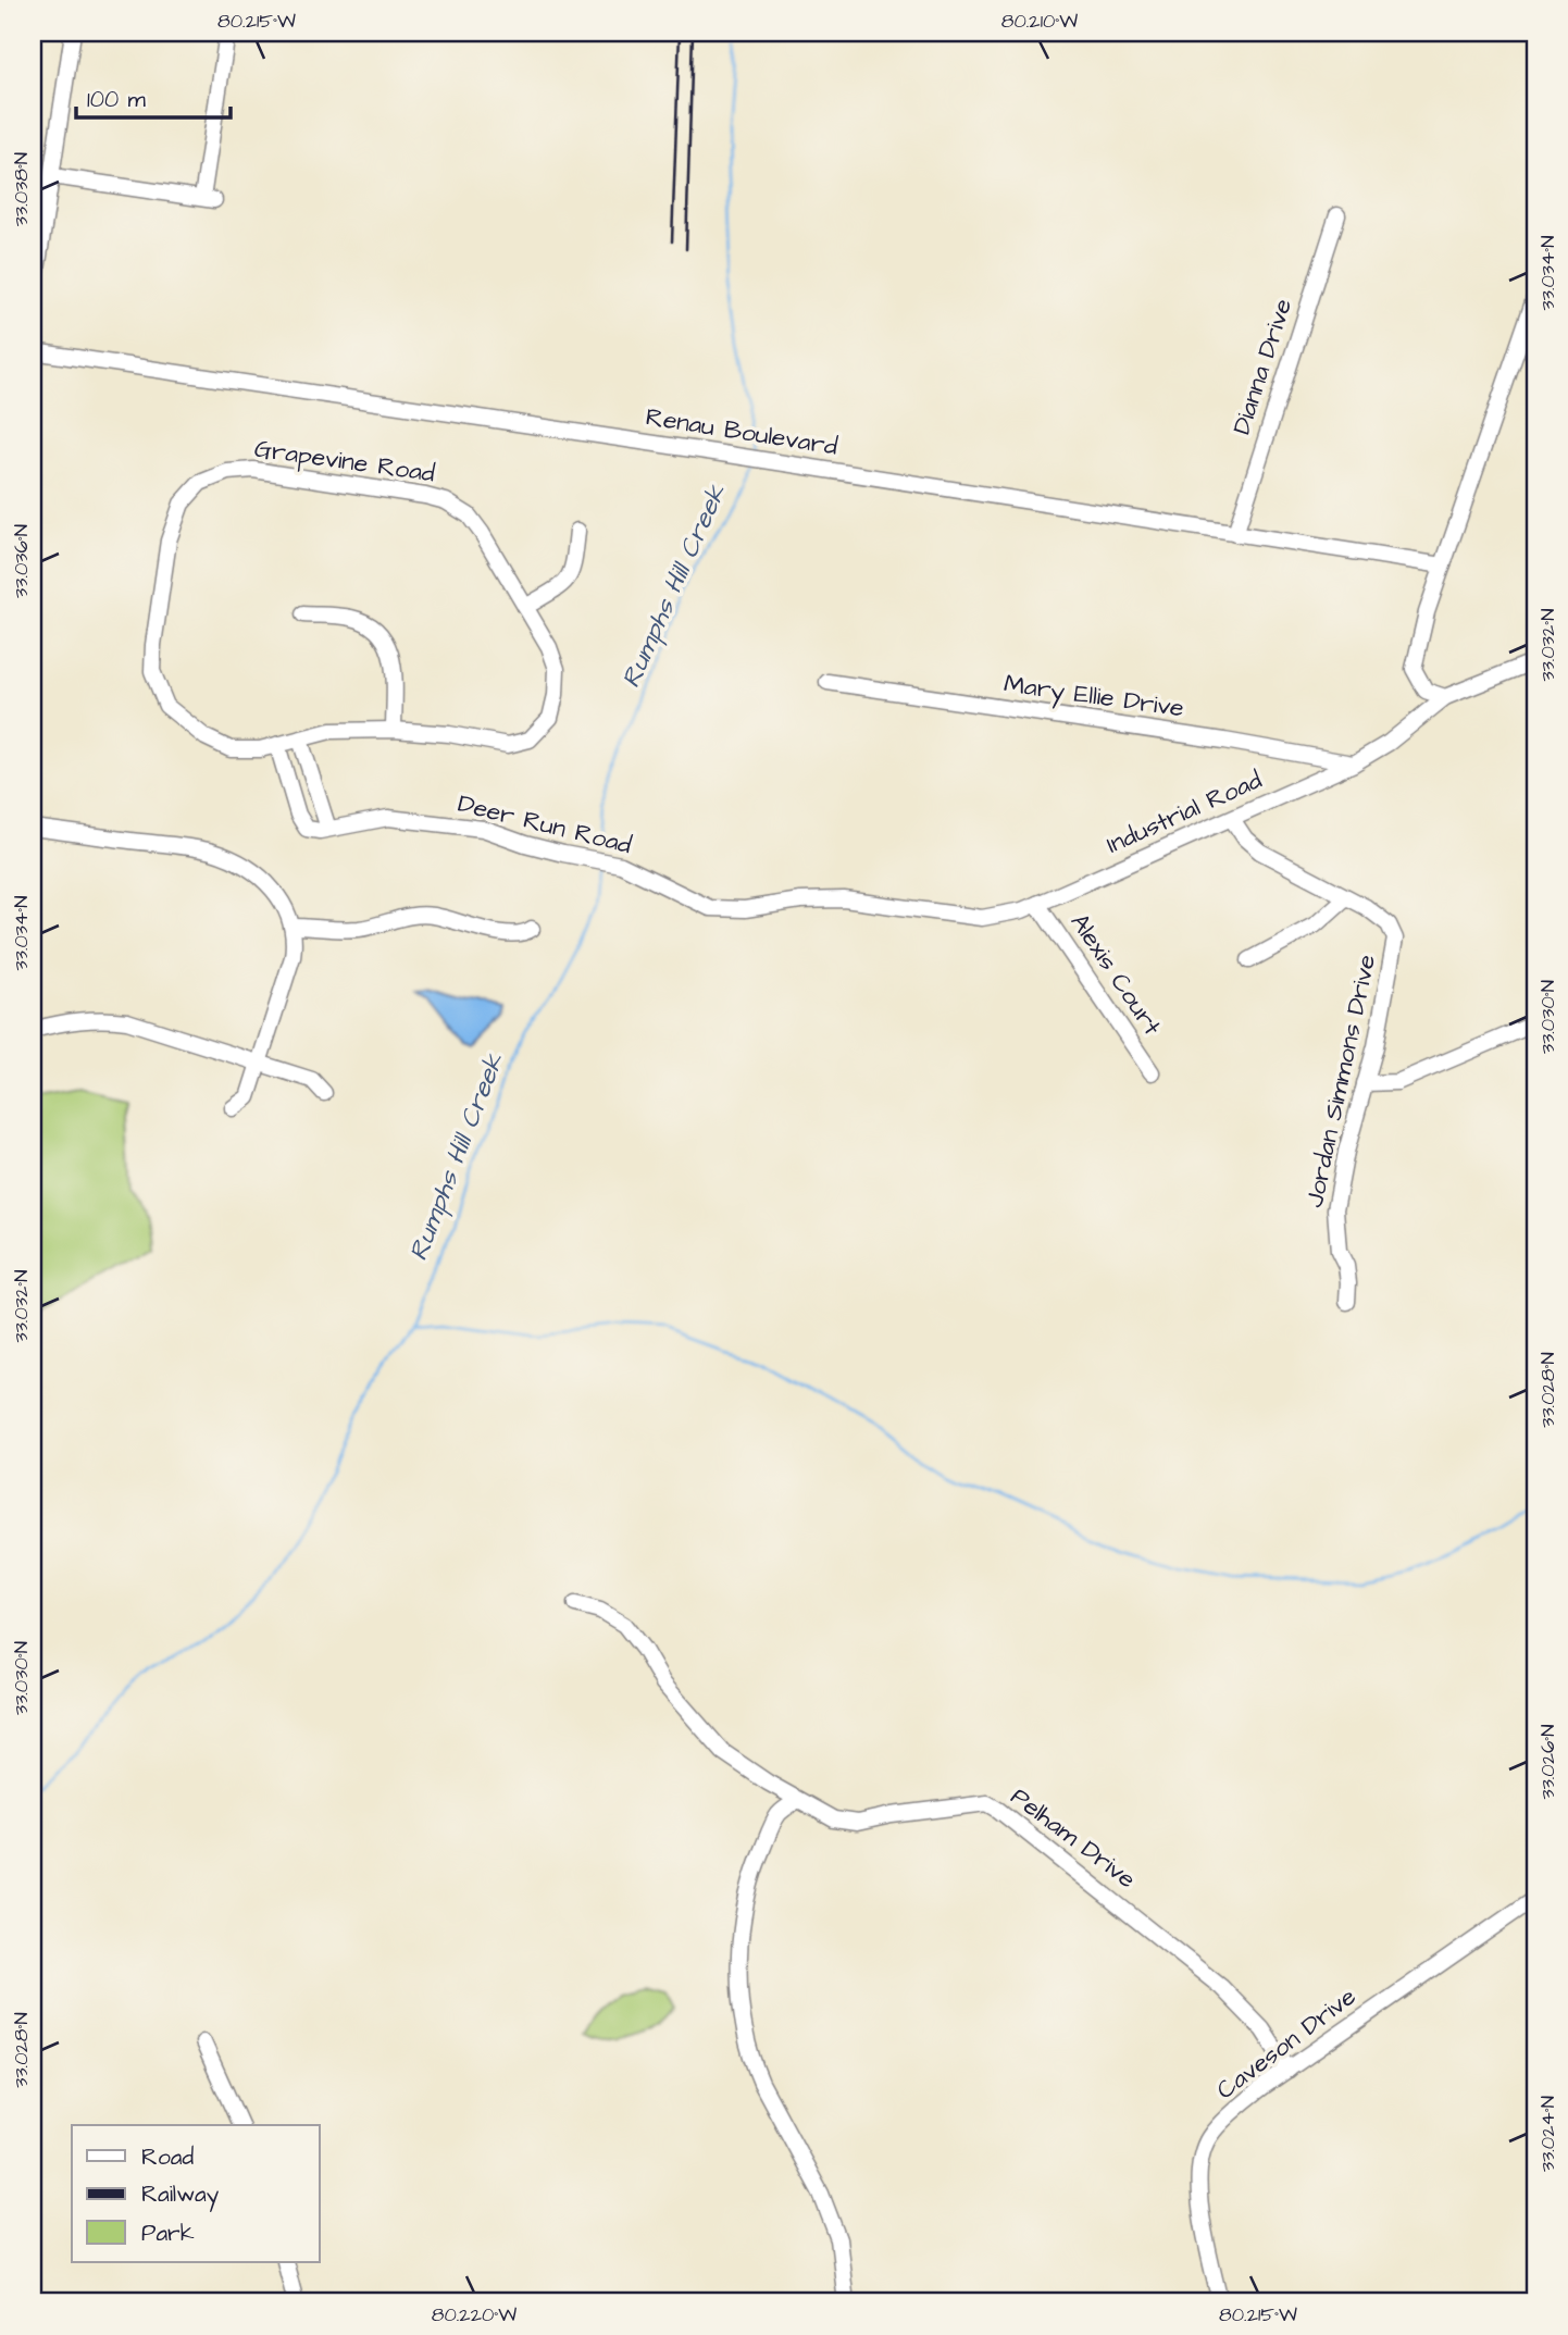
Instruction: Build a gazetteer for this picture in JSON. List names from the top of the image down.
{
  "streets": {
    "street": [
      "Dianna Drive",
      "Renau Boulevard",
      "Grapevine Road",
      "Mary Ellie Drive",
      "Industrial Road",
      "Deer Run Road",
      "Alexis Court",
      "Jordan Simmons Drive",
      "Pelham Drive",
      "Caveson Drive"
    ]
  },
  "crossings": [
    ["Dianna Drive", "Renau Boulevard"],
    ["Mary Ellie Drive", "Industrial Road"],
    ["Industrial Road", "Deer Run Road"],
    ["Industrial Road", "Alexis Court"],
    ["Industrial Road", "Jordan Simmons Drive"],
    ["Pelham Drive", "Caveson Drive"]
  ],
  "water": ["Rumphs Hill Creek"],
  "legend": ["Road", "Railway", "Park"],
  "scale_bar": "100 m",
  "coordinates": [
    "80.215°W",
    "80.210°W",
    "33.038°N",
    "33.034°N",
    "33.036°N",
    "33.032°N",
    "33.030°N",
    "33.028°N",
    "33.026°N",
    "33.024°N",
    "80.220°W"
  ]
}
